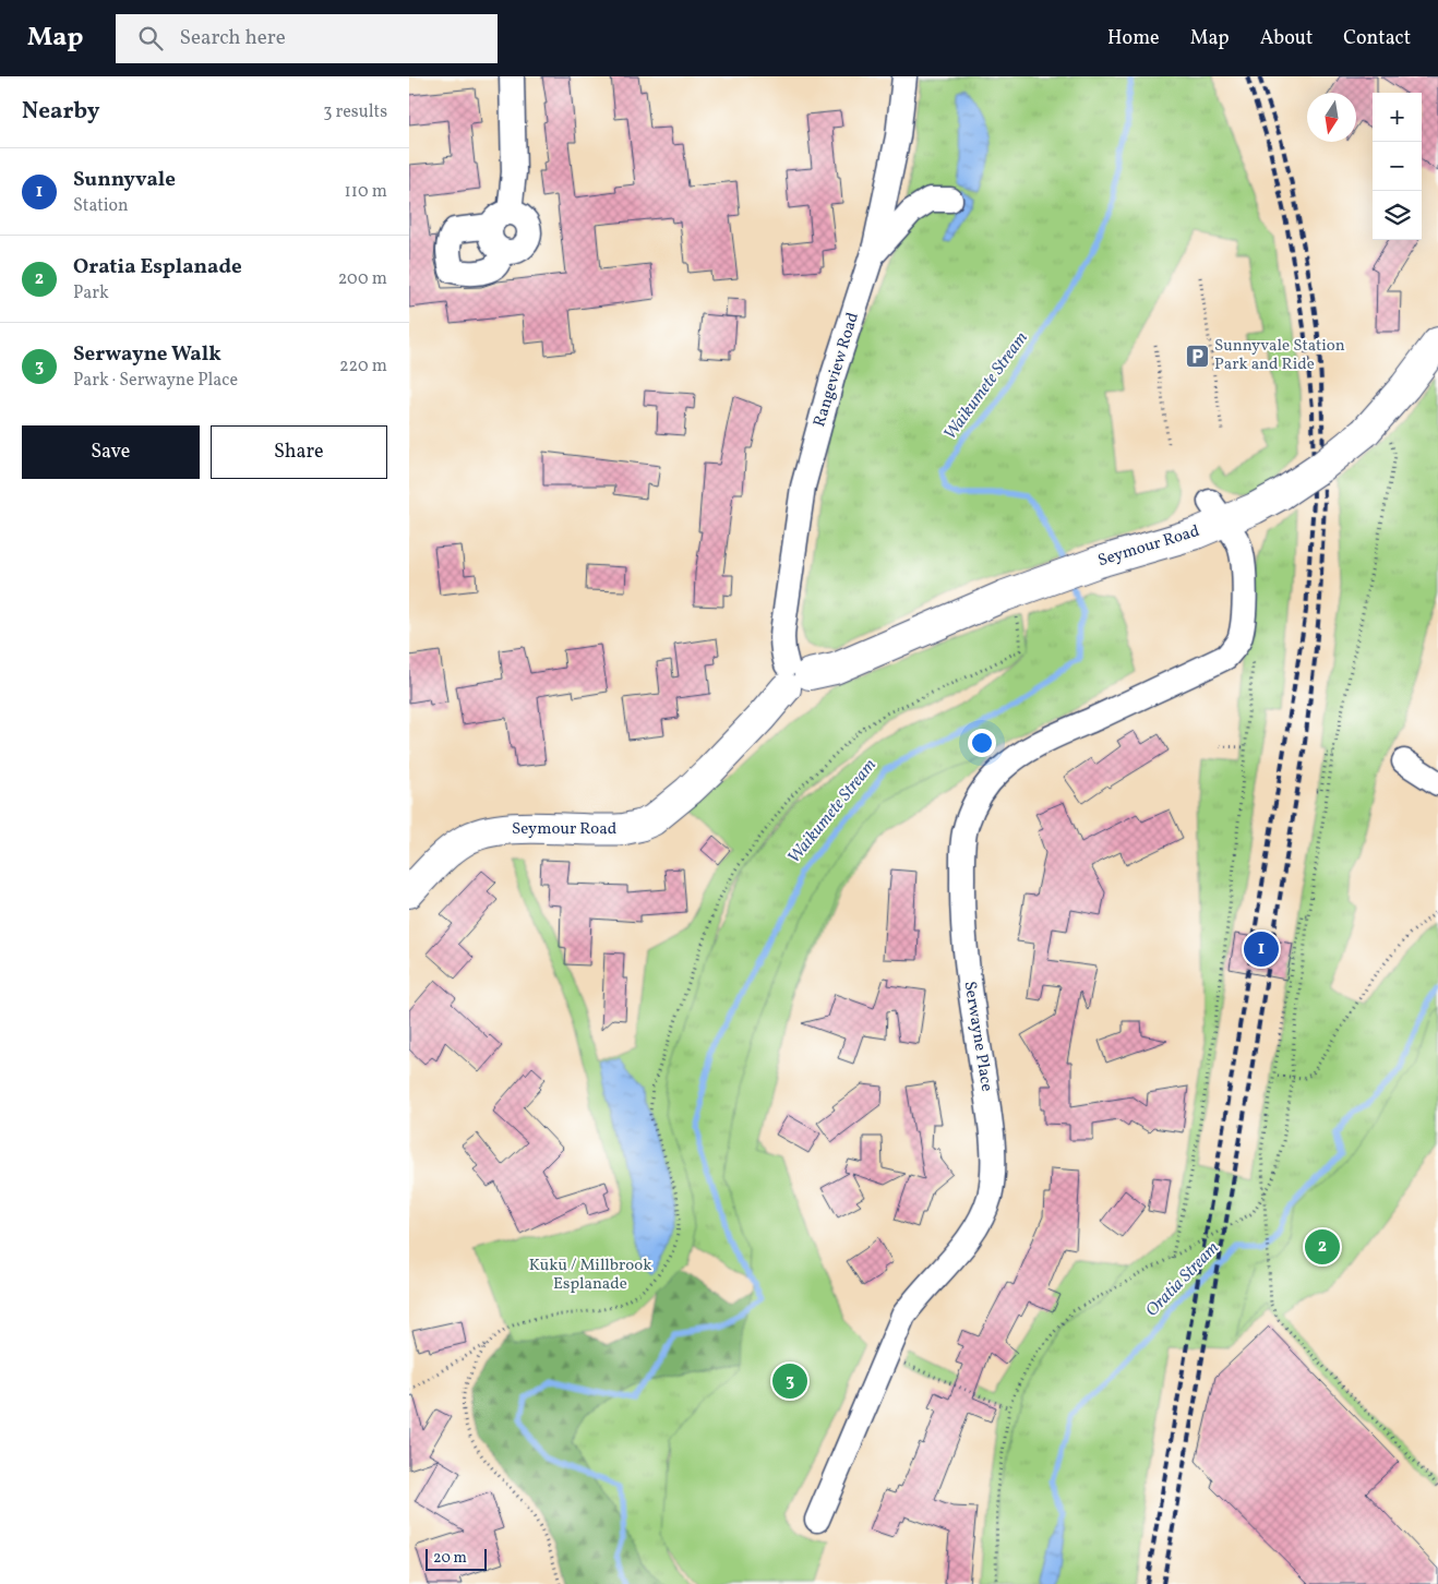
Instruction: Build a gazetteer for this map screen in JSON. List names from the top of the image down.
{
  "streets": {
    "main road": ["Seymour Road"],
    "street": ["Rangeview Road", "Serwayne Place"]
  },
  "crossings": [
    ["Rangeview Road", "Seymour Road"]
  ],
  "water": ["Waikumete Stream", "Oratia Stream"],
  "parks": ["Kūkū / Millbrook Esplanade"],
  "places": {
    "parking": ["Sunnyvale Station Park and Ride"]
  },
  "scale_bar": "20 m",
  "north": "bottom",
  "page": {
    "header": "Map",
    "search": "Search here",
    "nav": [
      "Home",
      "Map",
      "About",
      "Contact"
    ],
    "heading": ["Nearby", "3 results"],
    "map_buttons": ["+", "−"],
    "list": [
      {
        "mark": "1",
        "name": "Sunnyvale",
        "note": "Station",
        "value": "110 m"
      },
      {
        "mark": "2",
        "name": "Oratia Esplanade",
        "note": "Park",
        "value": "200 m"
      },
      {
        "mark": "3",
        "name": "Serwayne Walk",
        "note": "Park · Serwayne Place",
        "value": "220 m"
      }
    ],
    "buttons": ["Save", "Share"],
    "pins": ["1", "2", "3"],
    "scale": "20 m"
  }
}
